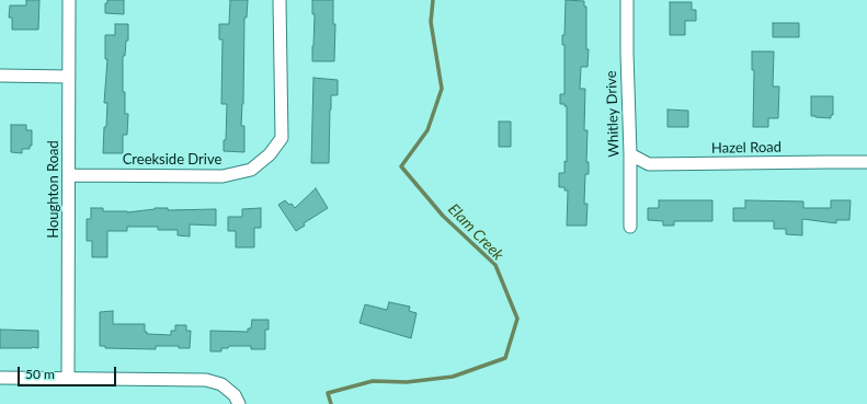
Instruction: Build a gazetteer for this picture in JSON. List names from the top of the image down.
{
  "streets": {
    "street": [
      "Whitley Drive",
      "Hazel Road",
      "Creekside Drive",
      "Houghton Road"
    ]
  },
  "crossings": [
    ["Whitley Drive", "Hazel Road"],
    ["Creekside Drive", "Houghton Road"]
  ],
  "water": ["Elam Creek"],
  "scale_bar": "50 m"
}
